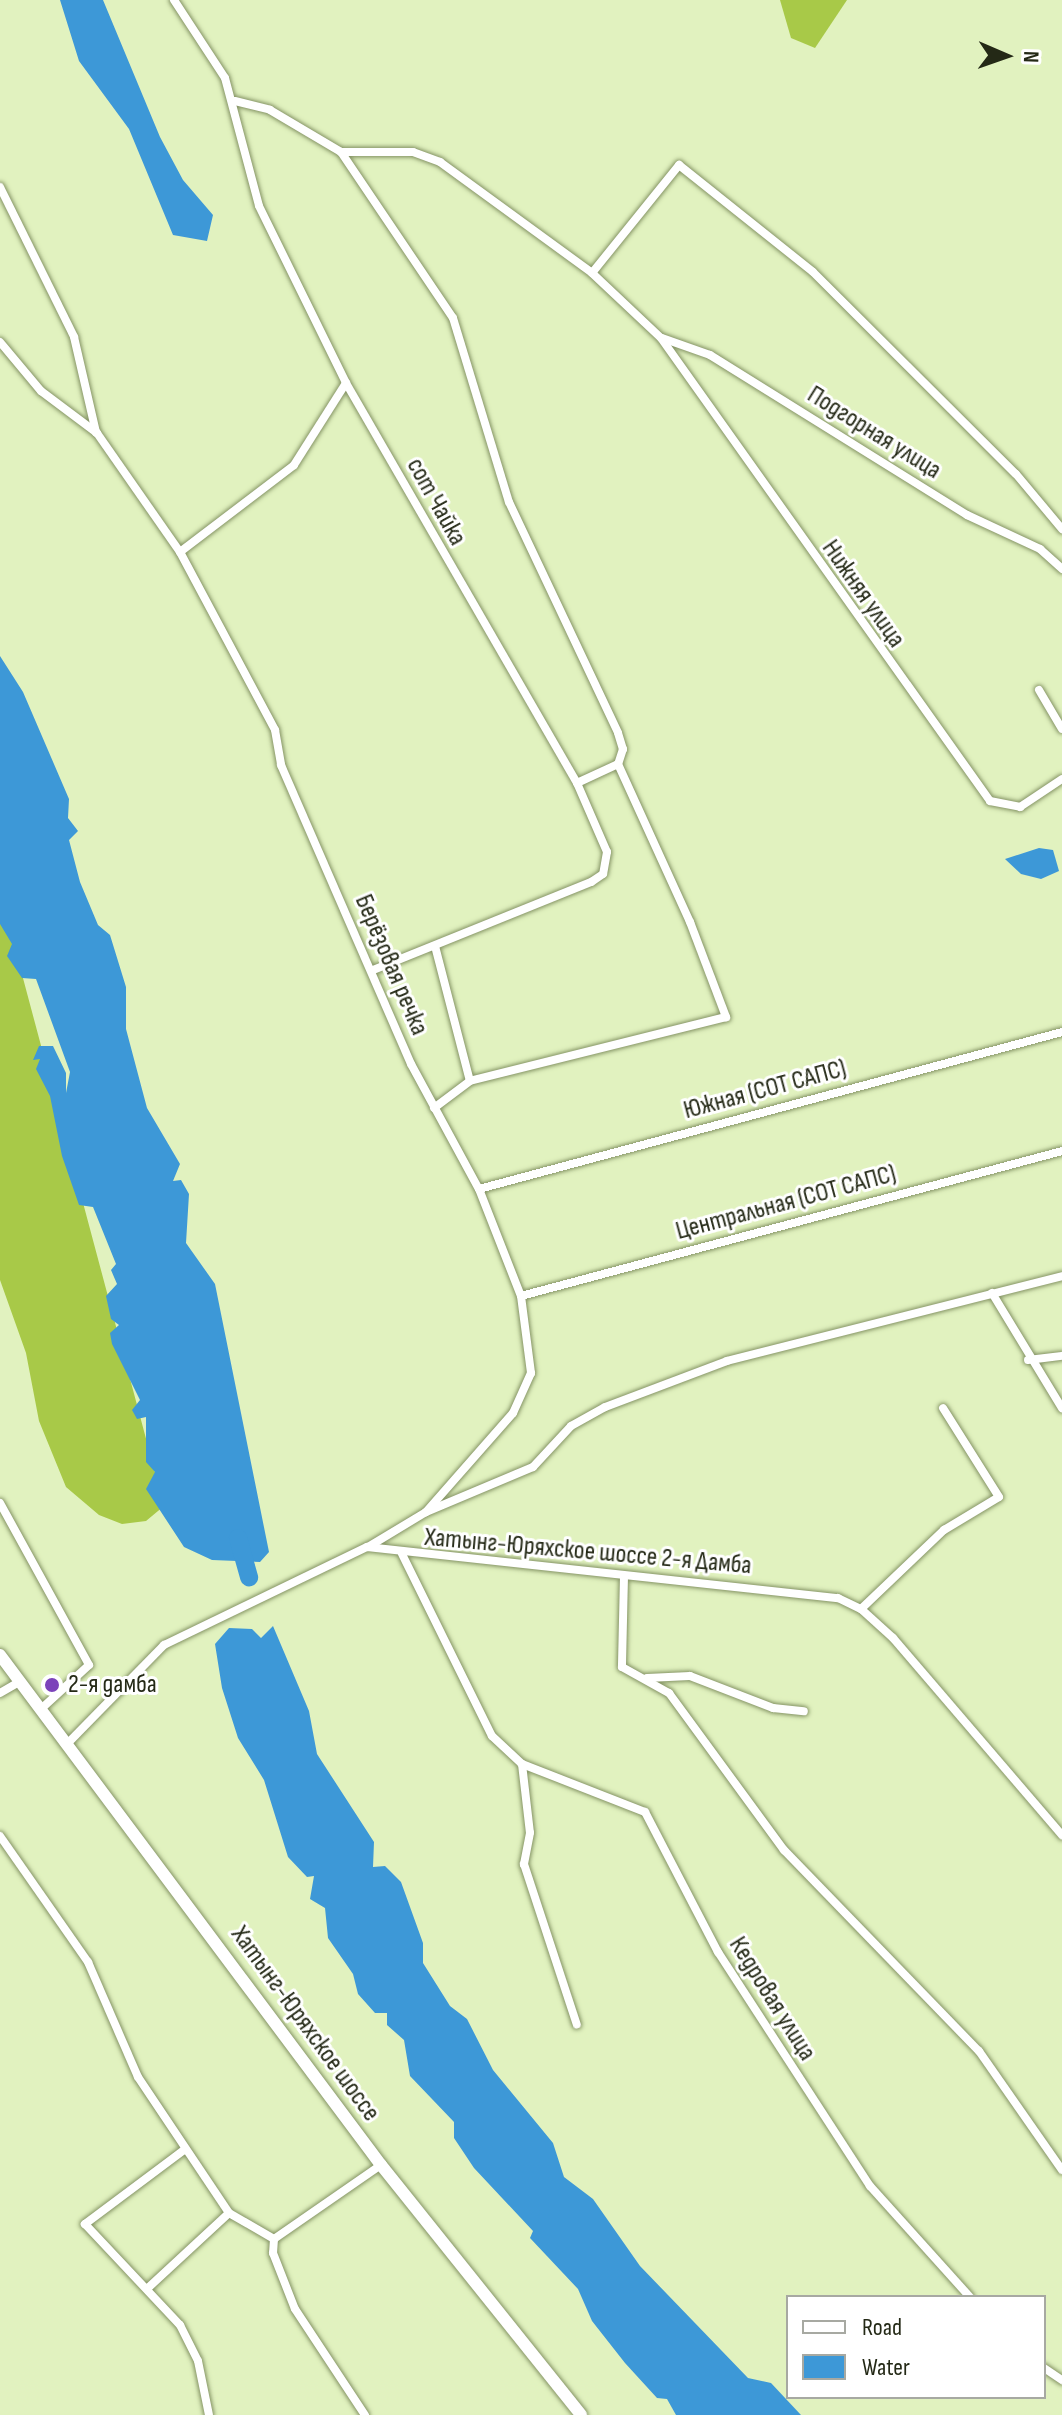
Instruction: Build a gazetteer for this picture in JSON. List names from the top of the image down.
{
  "streets": {
    "main road": ["Хатынг-Юряхское шоссе"],
    "street": [
      "Подгорная улица",
      "сот Чайка",
      "Нижняя улица",
      "Берёзовая речка",
      "Южная (СОТ САПС)",
      "Центральная (СОТ САПС)",
      "Хатынг-Юряхское шоссе 2-я Дамба",
      "Кедровая улица"
    ]
  },
  "crossings": [
    ["Подгорная улица", "Нижняя улица"],
    ["Берёзовая речка", "Южная (СОТ САПС)"],
    ["Берёзовая речка", "Центральная (СОТ САПС)"]
  ],
  "places": ["2-я дамба"],
  "legend": ["Road", "Water"],
  "north": "right"
}
